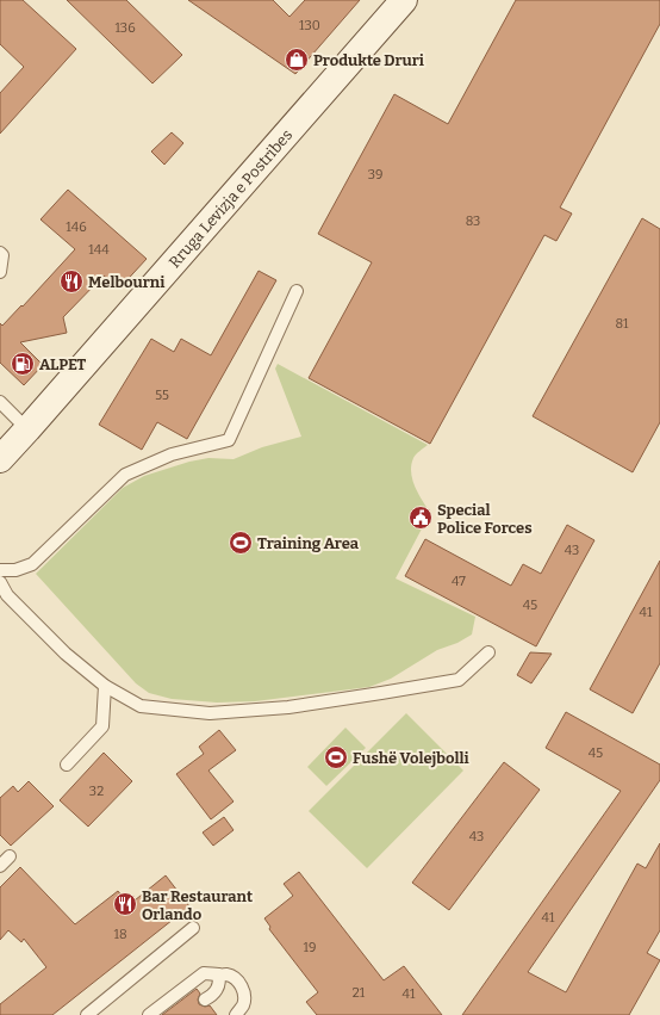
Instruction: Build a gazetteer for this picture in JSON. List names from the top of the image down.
{
  "streets": {
    "street": ["Rruga Levizja e Postribes"]
  },
  "places": {
    "shop": ["Produkte Druri"],
    "restaurant": ["Melbourni", "Bar Restaurant Orlando"],
    "fuel station": ["ALPET"],
    "public building": ["Special Police Forces"],
    "sports": ["Training Area", "Fushë Volejbolli"]
  },
  "house_numbers": [
    "130",
    "136",
    "39",
    "83",
    "146",
    "144",
    "81",
    "55",
    "43",
    "47",
    "45",
    "41",
    "45",
    "32",
    "43",
    "41",
    "18",
    "19",
    "21",
    "41"
  ]
}
